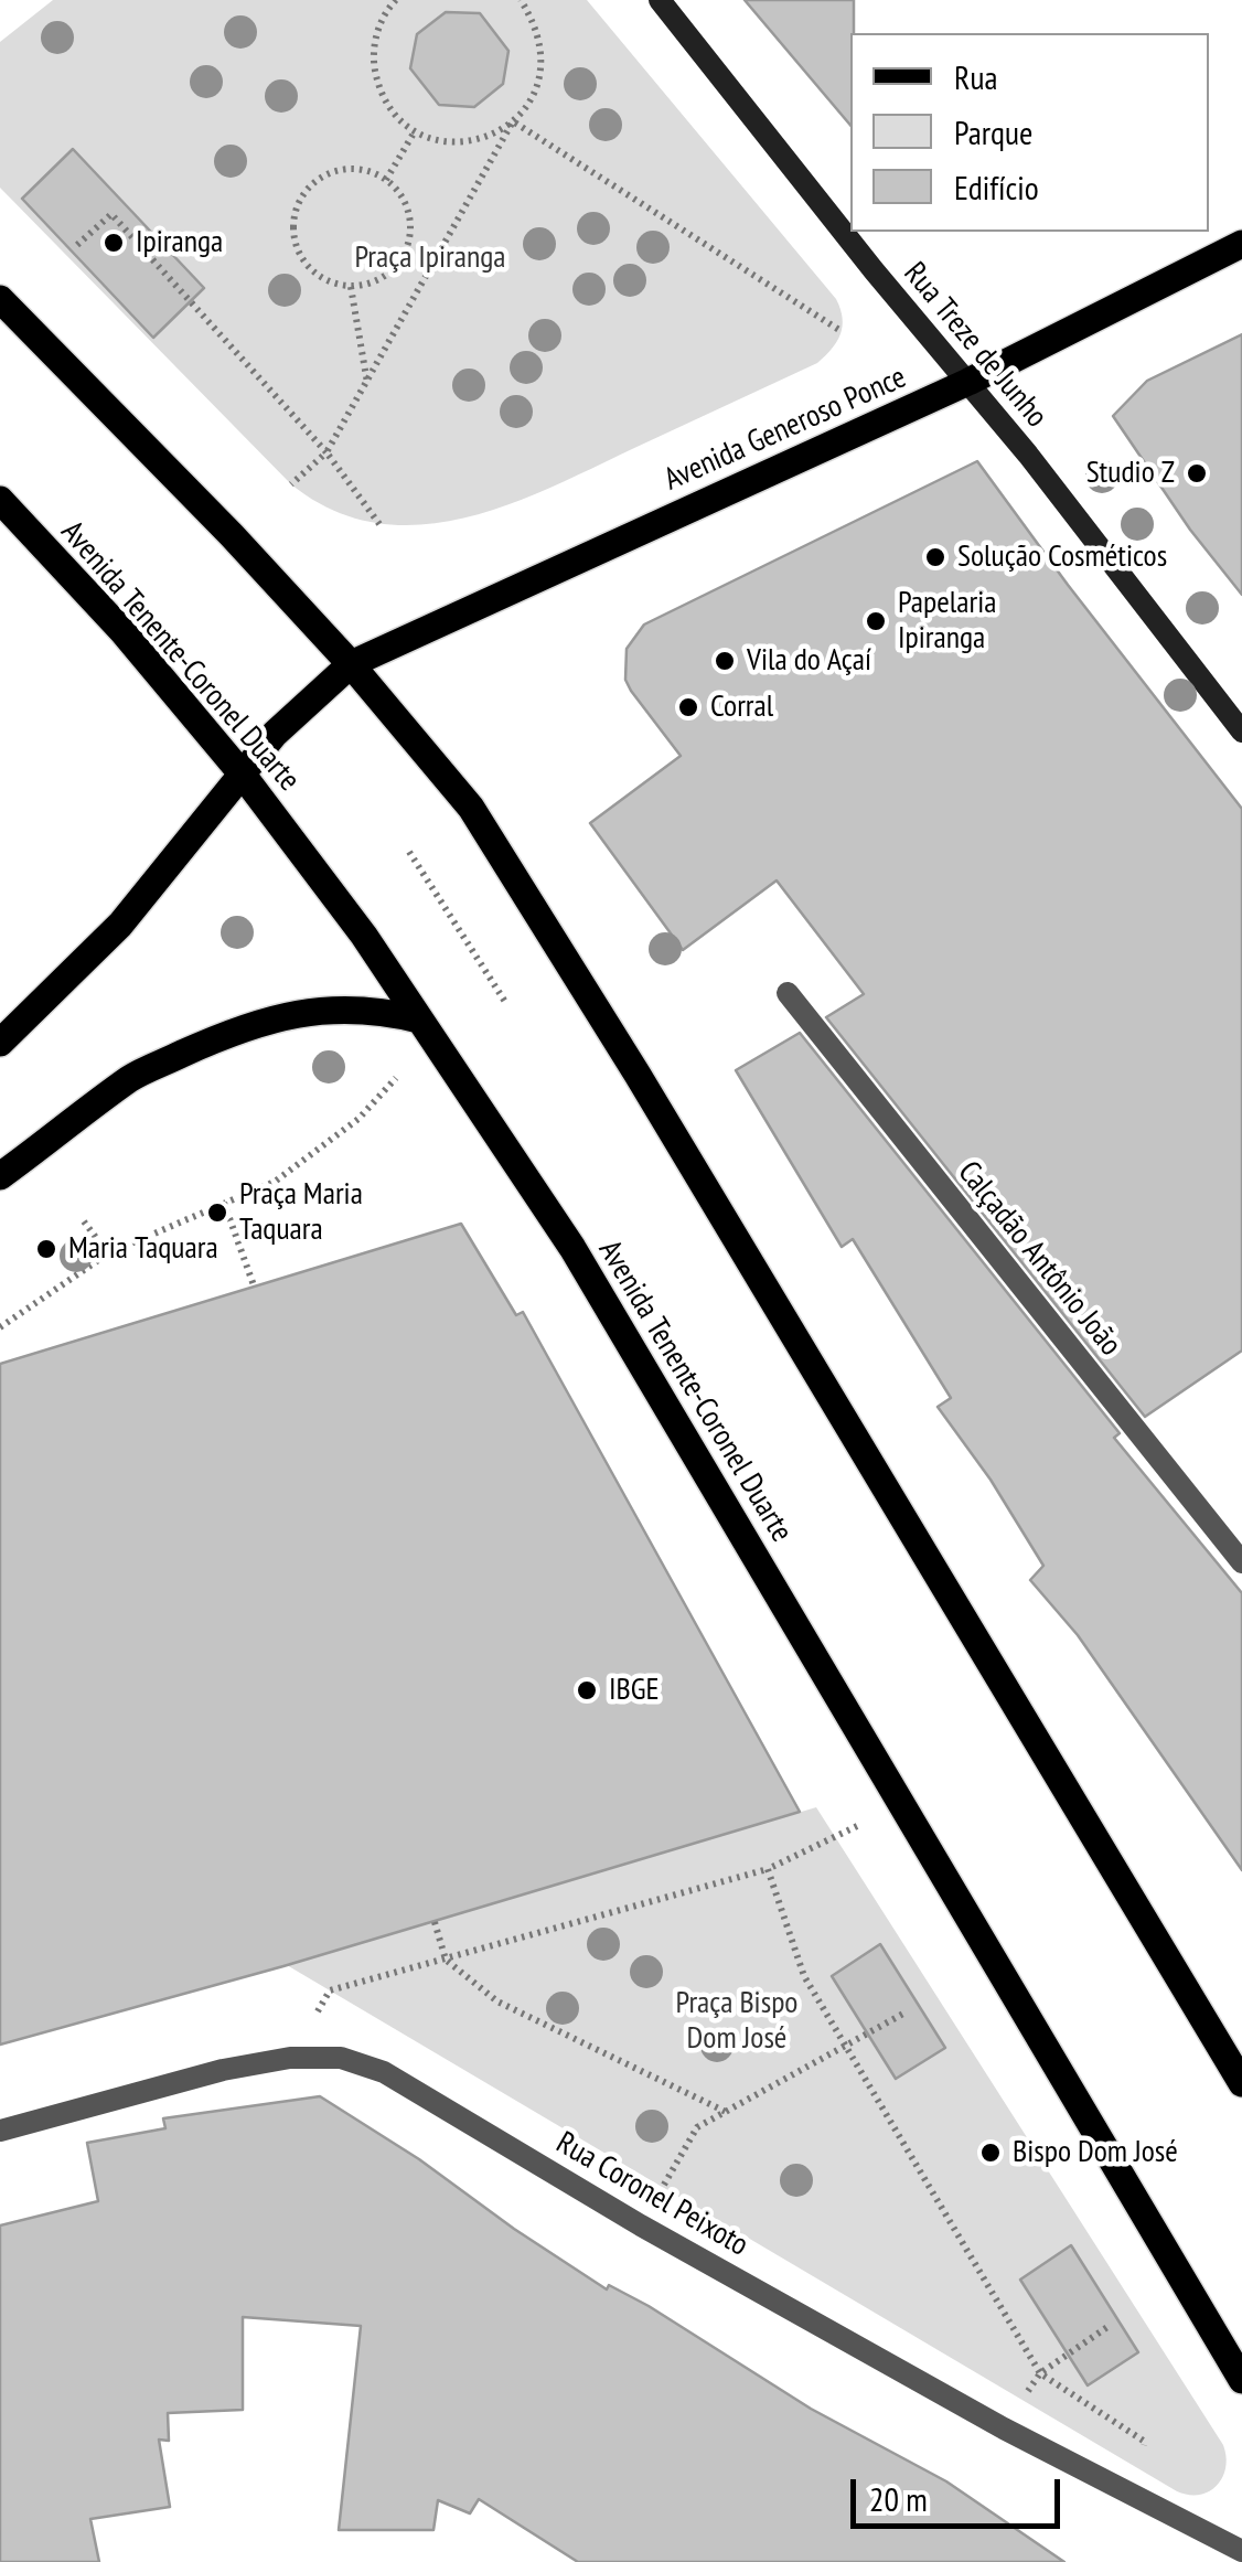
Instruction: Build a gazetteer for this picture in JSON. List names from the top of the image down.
{
  "streets": {
    "main road": ["Avenida Generoso Ponce", "Avenida Tenente-Coronel Duarte"],
    "street": ["Rua Treze de Junho", "Calçadão Antônio João", "Rua Coronel Peixoto"]
  },
  "crossings": [
    ["Rua Treze de Junho", "Avenida Generoso Ponce"],
    ["Avenida Generoso Ponce", "Avenida Tenente-Coronel Duarte"]
  ],
  "parks": ["Praça Ipiranga", "Praça Bispo Dom José"],
  "places": [
    "Ipiranga",
    "Studio Z",
    "Solução Cosméticos",
    "Papelaria Ipiranga",
    "Vila do Açaí",
    "Corral",
    "Praça Maria Taquara",
    "Maria Taquara",
    "IBGE",
    "Bispo Dom José"
  ],
  "legend": ["Rua", "Parque", "Edifício"],
  "scale_bar": "20 m"
}
